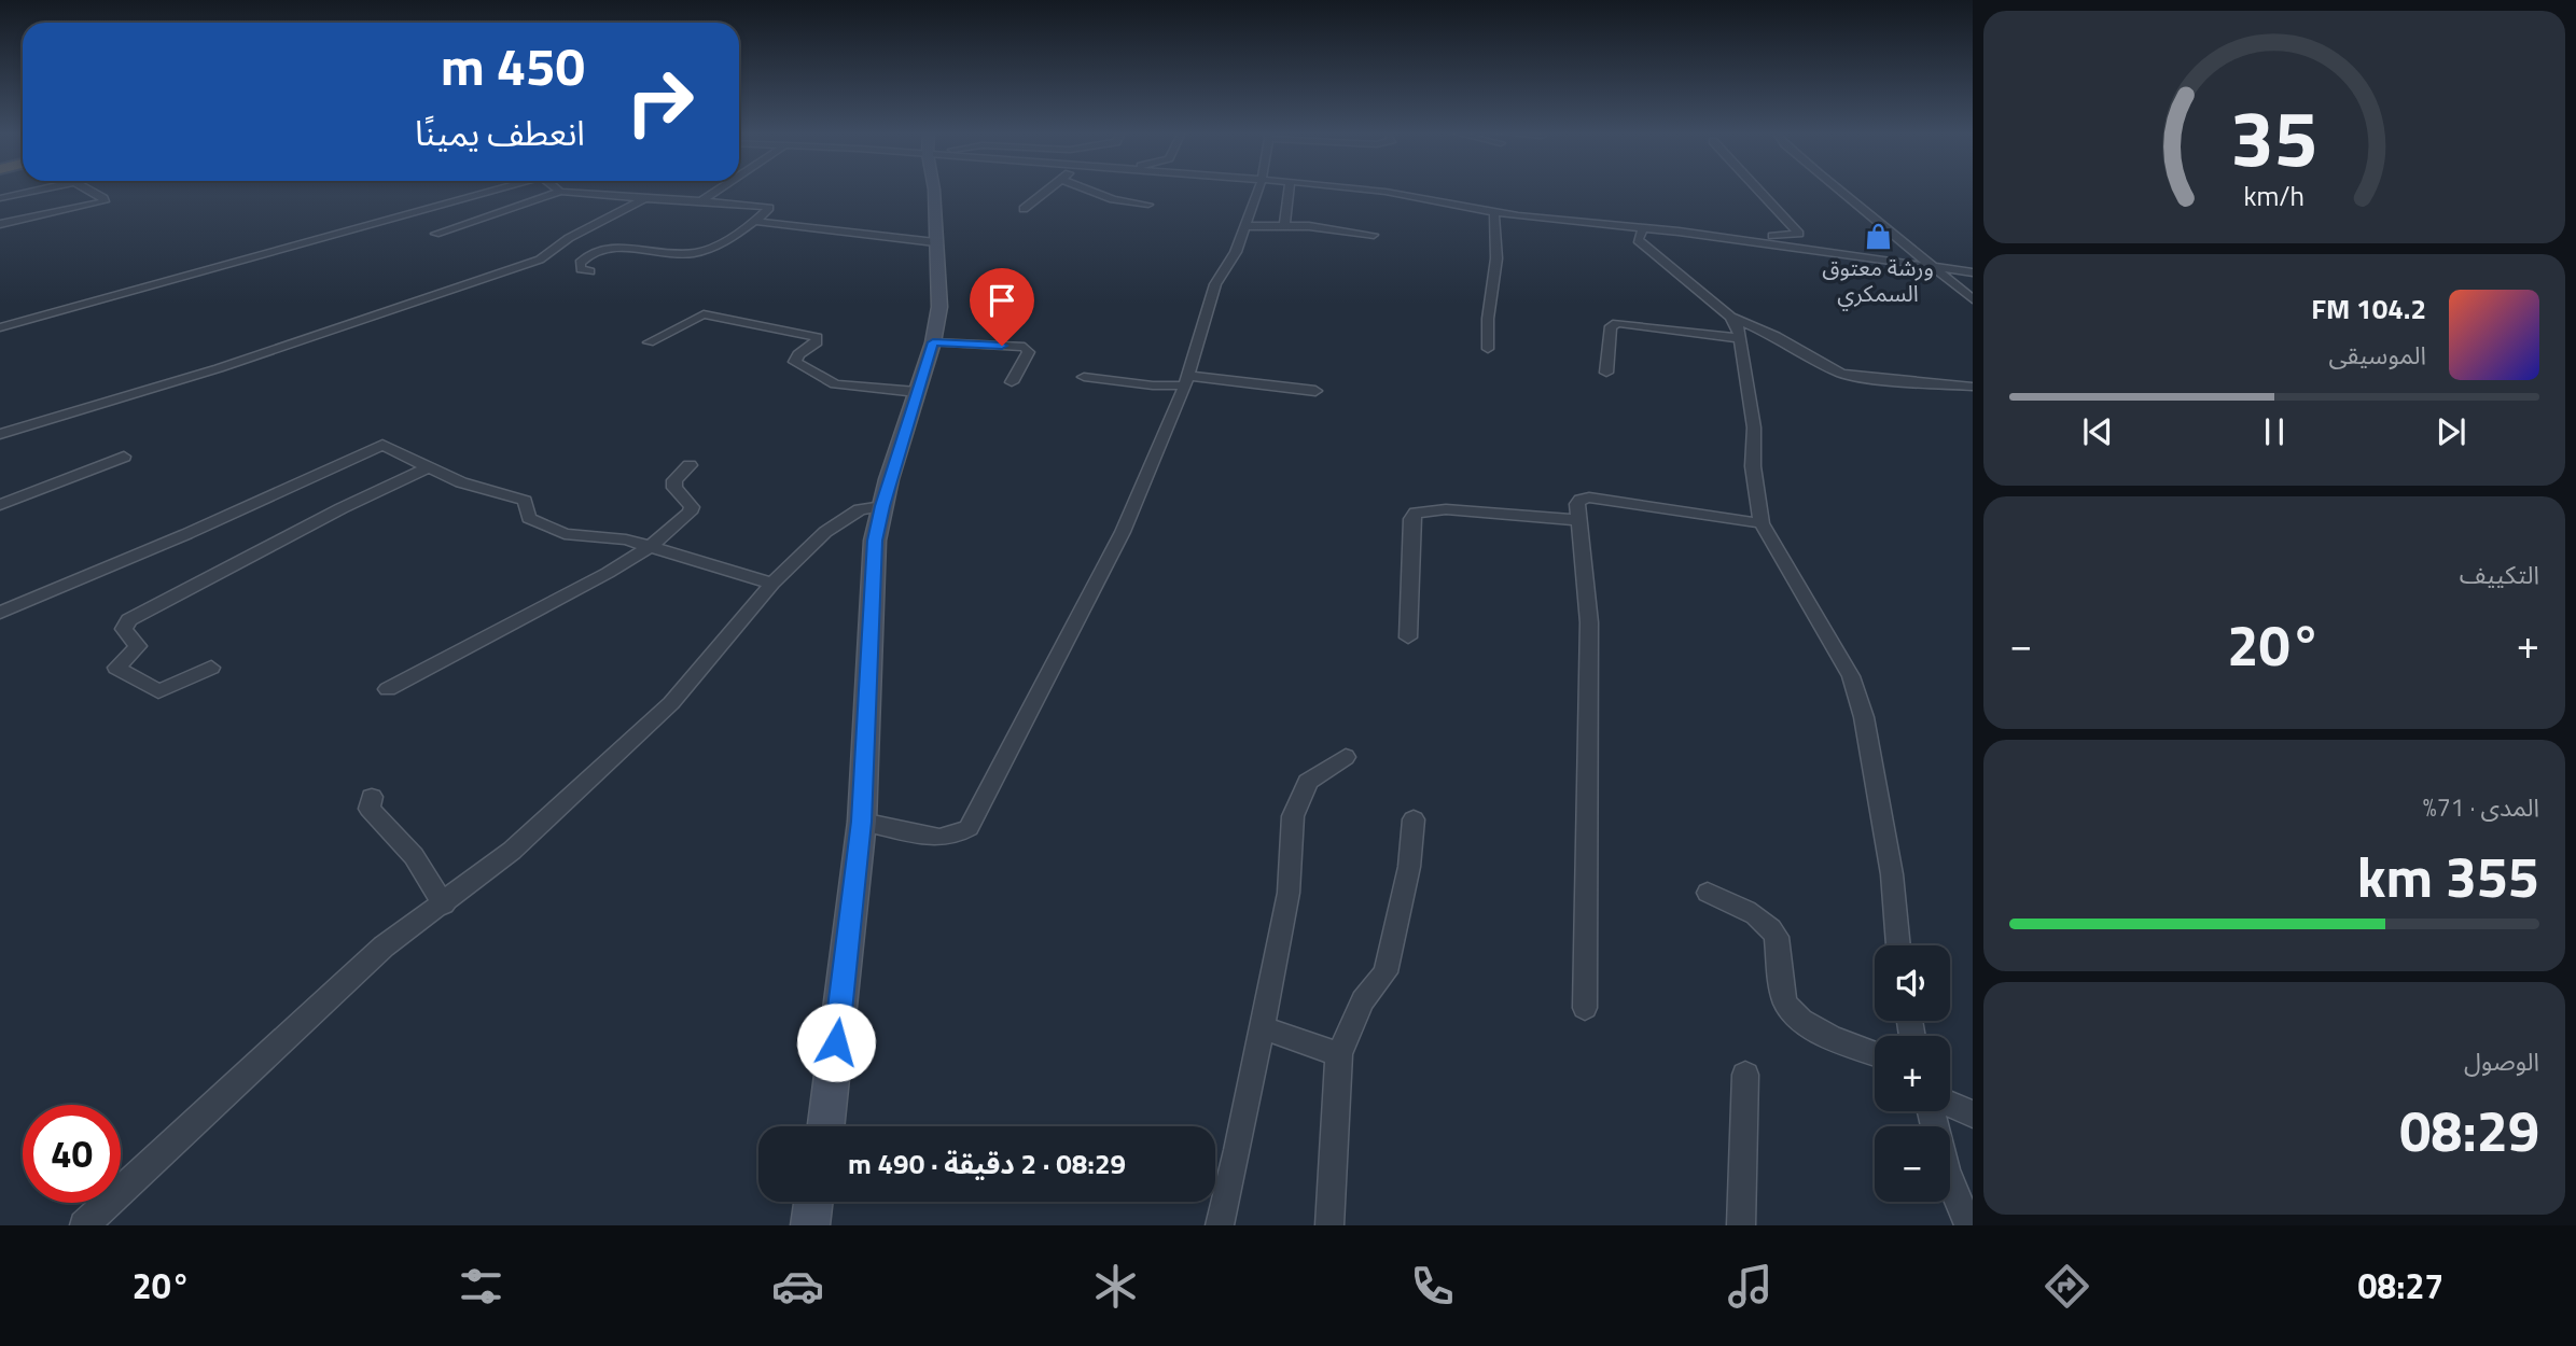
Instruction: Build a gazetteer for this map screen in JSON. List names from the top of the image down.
{
  "places": {
    "shop": ["ورشة معتوق السمكري"]
  },
  "page": {
    "turn": ["450 m", "انعطف يمينًا"],
    "song": ["104.2 FM", "الموسيقى"],
    "tile": [
      "التكييف",
      ["المدى · 71%", "355 km"],
      ["الوصول", "08:29"]
    ],
    "heat": ["−", "20°", "+"],
    "map_buttons": ["+", "−"],
    "limit": "40",
    "trip": "08:29 · 2 دقيقة · 490 m",
    "tabs": ["08:27", "20°"],
    "gauge": ["35", "km/h"]
  }
}
